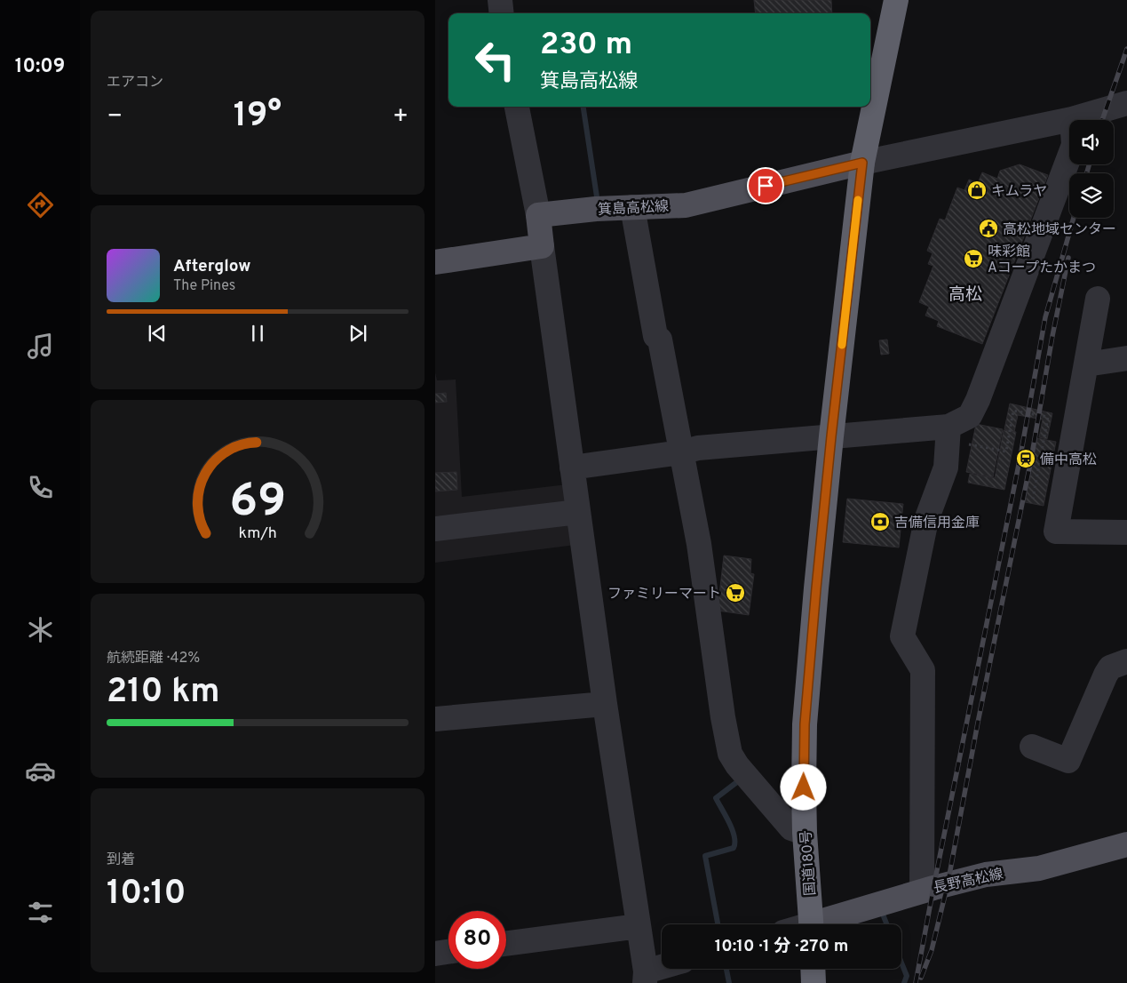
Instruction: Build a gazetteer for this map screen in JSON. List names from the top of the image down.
{
  "streets": {
    "highway": ["国道180号"],
    "main road": ["箕島高松線", "長野高松線"]
  },
  "crossings": [
    ["箕島高松線", "国道180号"]
  ],
  "districts": ["高松"],
  "places": {
    "shop": ["キムラヤ"],
    "public building": ["高松地域センター"],
    "supermarket": ["味彩館 Aコープたかまつ", "ファミリーマート"],
    "station": ["備中高松"],
    "bank": ["吉備信用金庫"]
  },
  "page": {
    "tabs": "10:09",
    "tile": [
      "エアコン",
      ["航続距離 · 42%", "210 km"],
      ["到着", "10:10"]
    ],
    "turn": ["230 m", "箕島高松線"],
    "heat": ["−", "19°", "+"],
    "song": ["Afterglow", "The Pines"],
    "limit": "80",
    "trip": "10:10 · 1 分 · 270 m",
    "gauge": ["69", "km/h"]
  }
}
